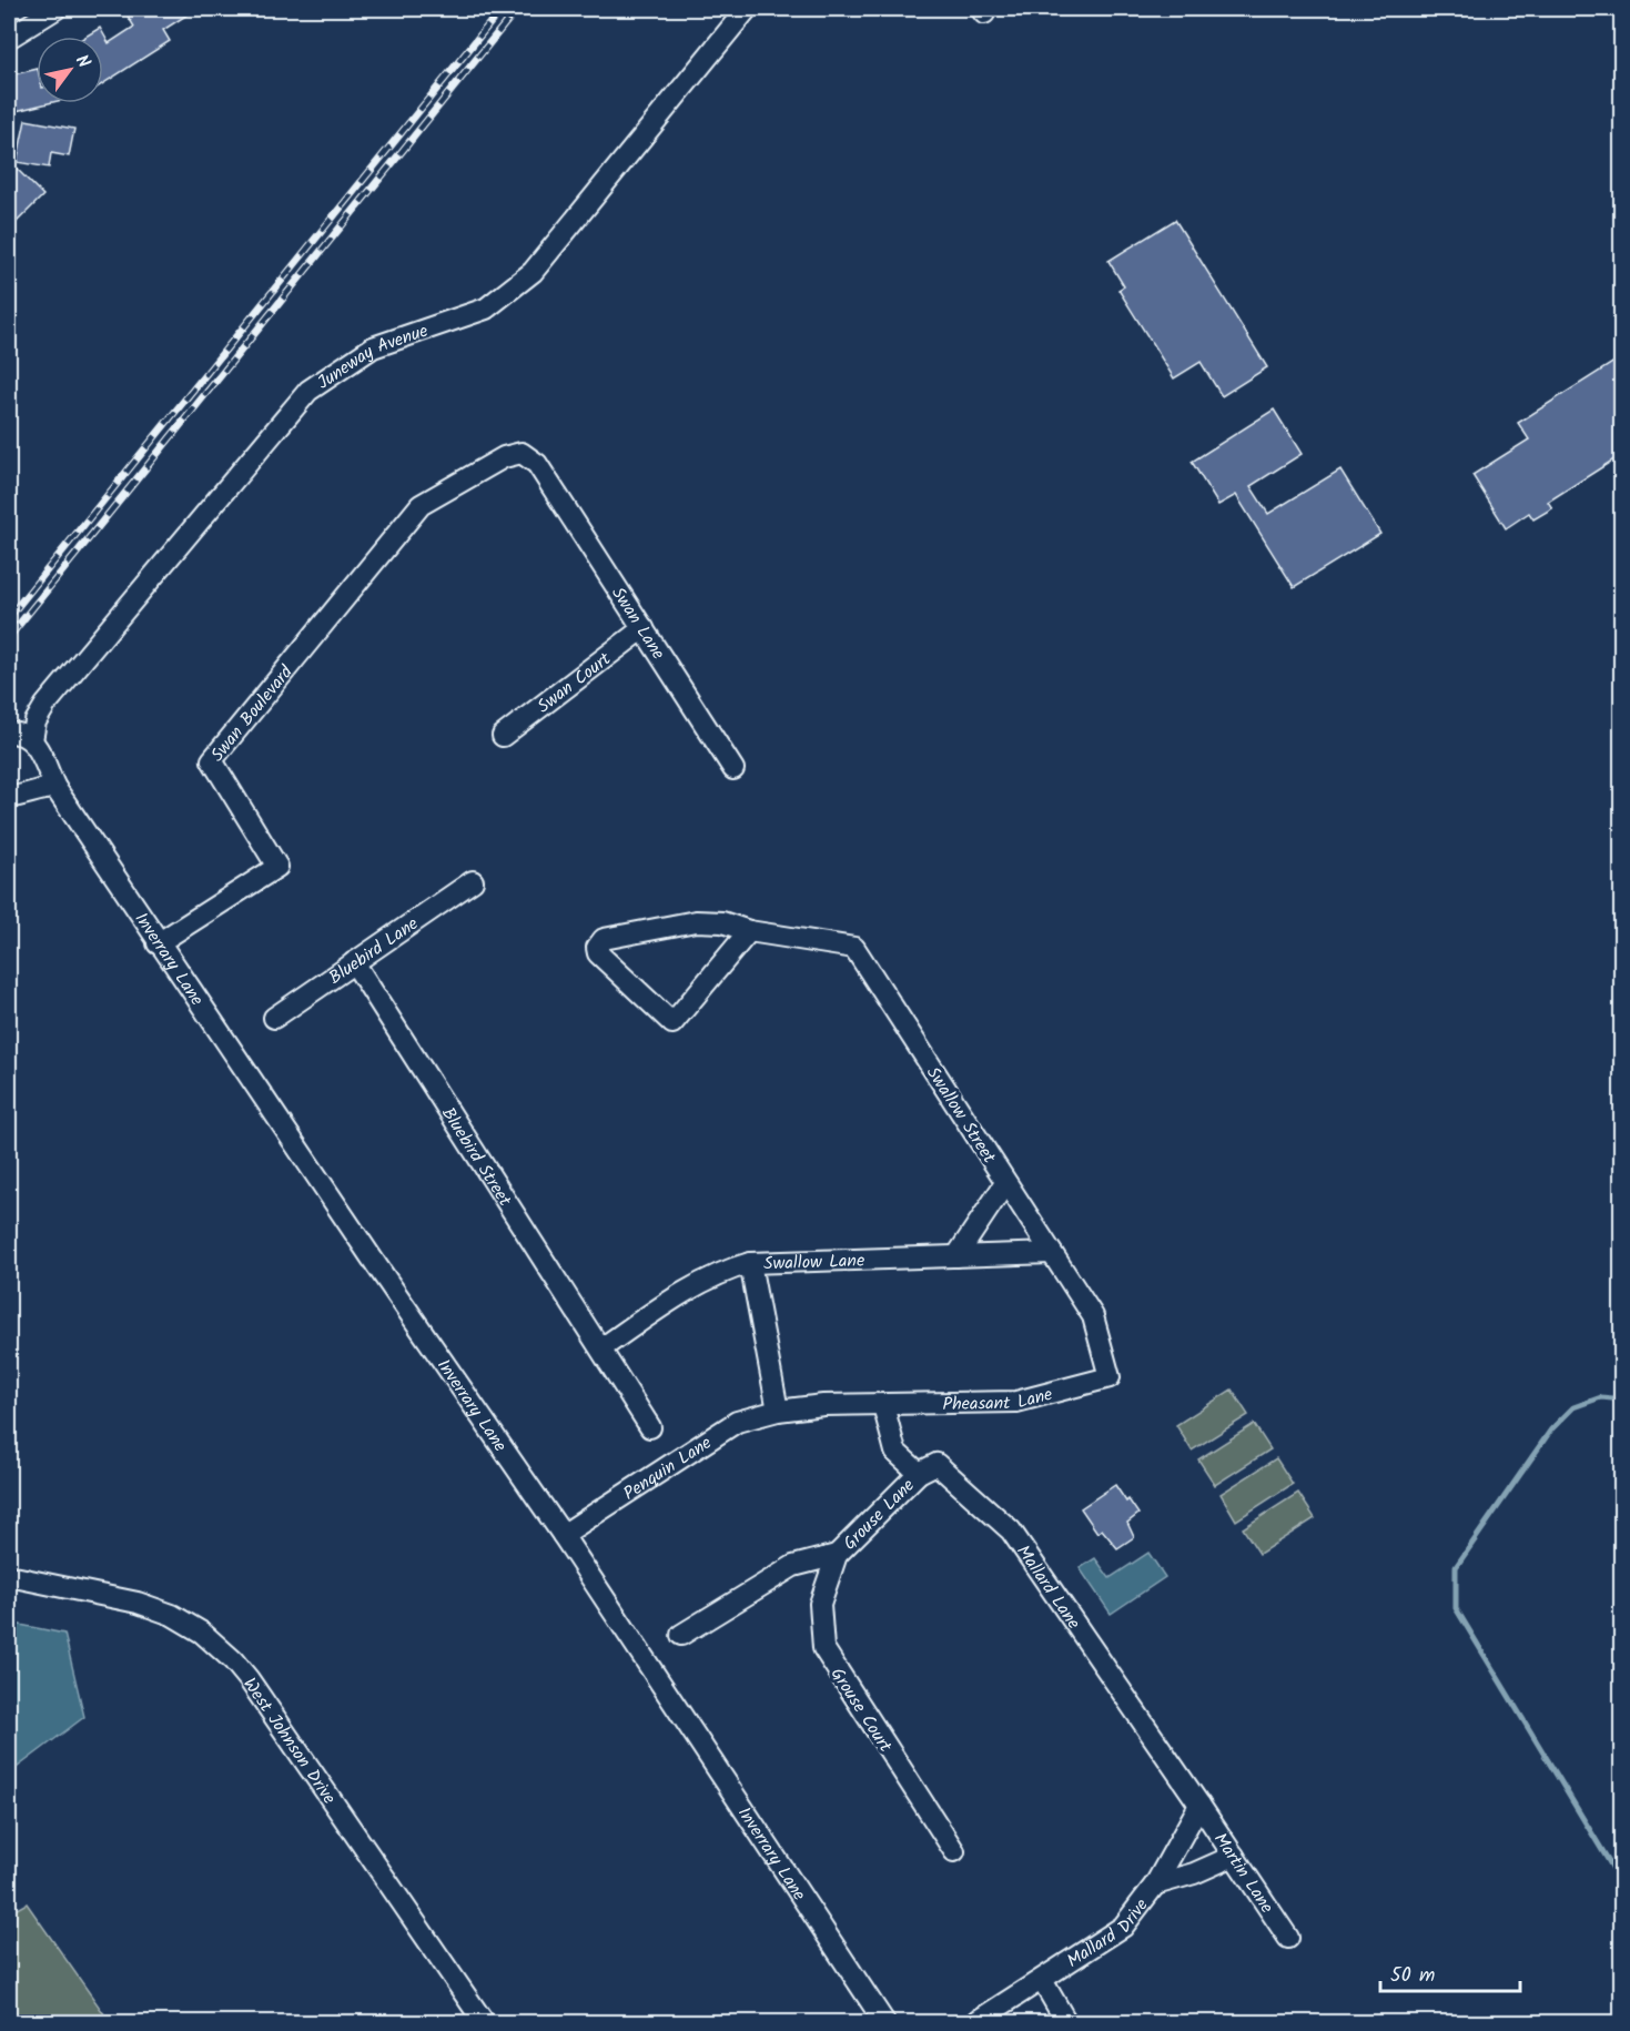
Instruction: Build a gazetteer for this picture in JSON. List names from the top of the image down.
{
  "streets": {
    "street": [
      "Juneway Avenue",
      "Swan Lane",
      "Swan Court",
      "Swan Boulevard",
      "Bluebird Lane",
      "Inverrary Lane",
      "Swallow Street",
      "Bluebird Street",
      "Swallow Lane",
      "Pheasant Lane",
      "Penquin Lane",
      "Grouse Lane",
      "Mallard Lane",
      "Grouse Court",
      "West Johnson Drive",
      "Martin Lane",
      "Mallard Drive"
    ]
  },
  "crossings": [
    ["Juneway Avenue", "Inverrary Lane"],
    ["Swan Lane", "Swan Court"],
    ["Swan Lane", "Swan Boulevard"],
    ["Swan Boulevard", "Inverrary Lane"],
    ["Bluebird Lane", "Bluebird Street"],
    ["Inverrary Lane", "Penquin Lane"],
    ["Swallow Street", "Swallow Lane"],
    ["Swallow Street", "Pheasant Lane"],
    ["Bluebird Street", "Swallow Lane"],
    ["Pheasant Lane", "Penquin Lane"],
    ["Grouse Lane", "Mallard Lane"],
    ["Grouse Lane", "Grouse Court"],
    ["Mallard Lane", "Martin Lane"],
    ["Mallard Lane", "Mallard Drive"],
    ["Martin Lane", "Mallard Drive"]
  ],
  "scale_bar": "50 m",
  "north": "top right"
}
